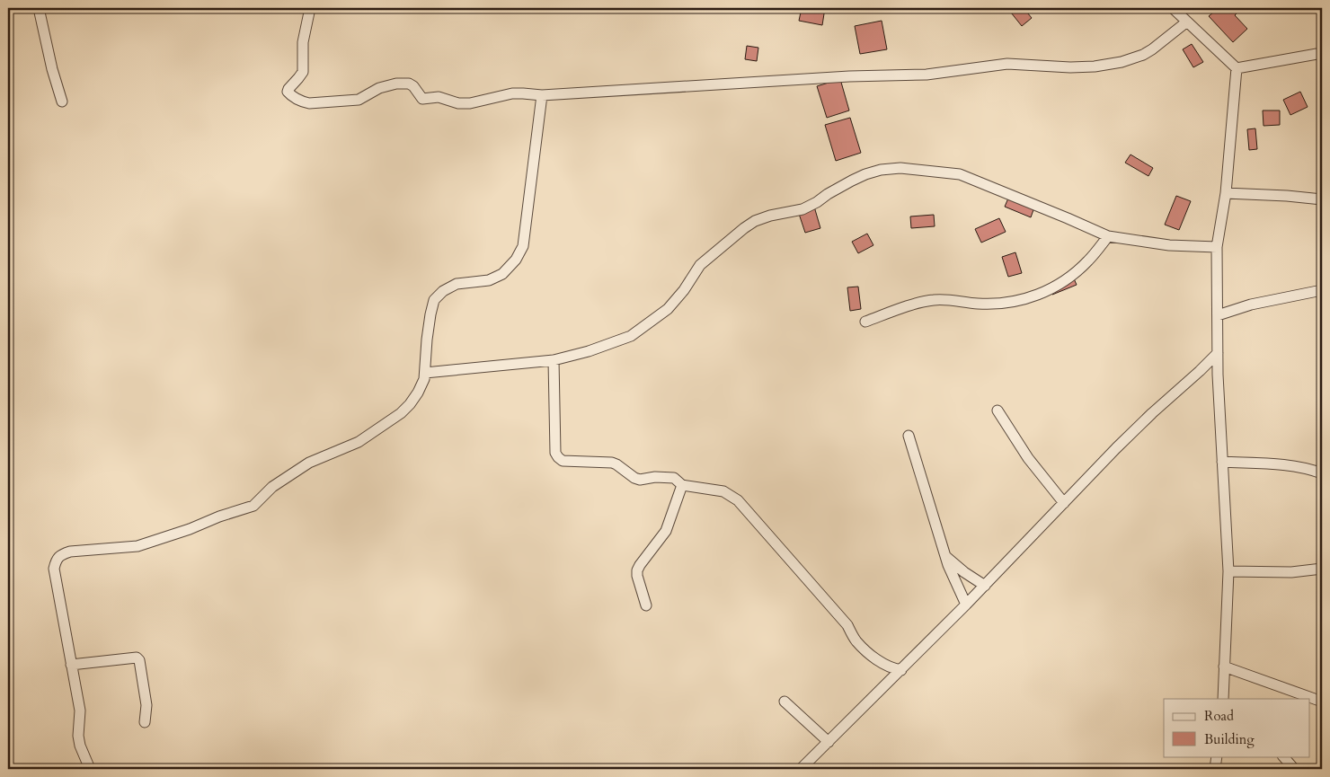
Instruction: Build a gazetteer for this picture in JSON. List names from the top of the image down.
{
  "legend": ["Road", "Building"]
}
